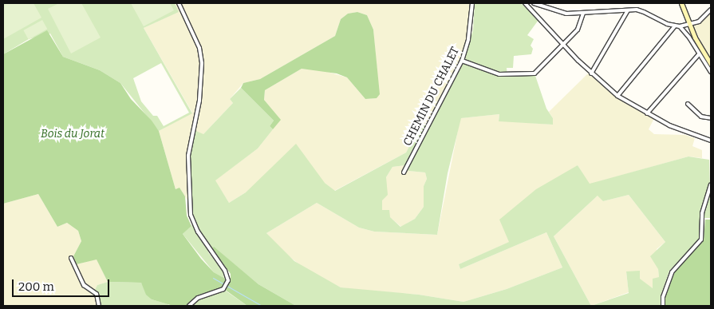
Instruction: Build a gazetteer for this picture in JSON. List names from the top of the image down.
{
  "streets": {
    "street": ["CHEMIN DU CHALET"]
  },
  "parks": ["Bois du Jorat"],
  "scale_bar": "200 m"
}
